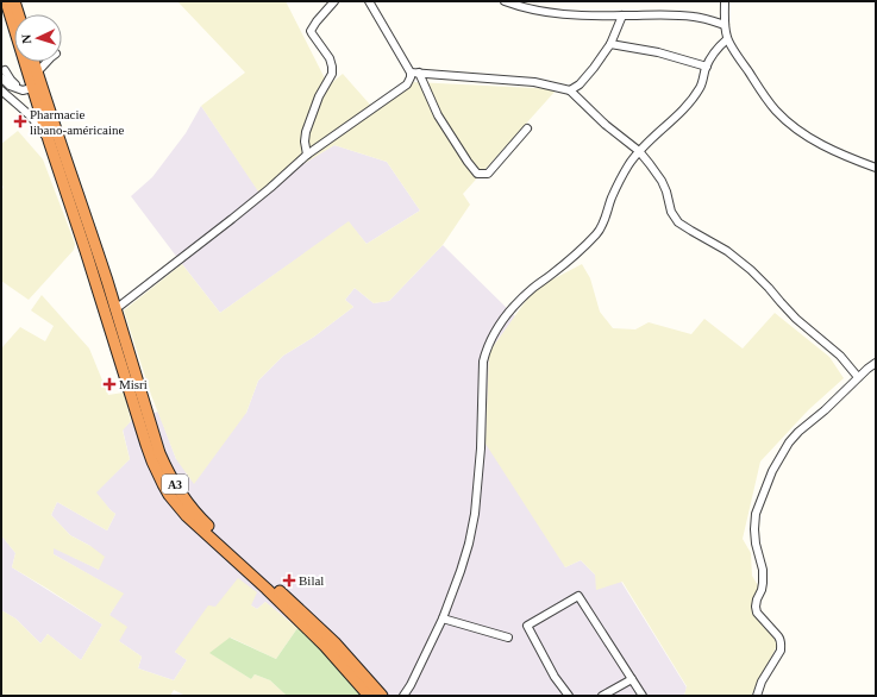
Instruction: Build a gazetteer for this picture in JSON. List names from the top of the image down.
{
  "streets": {
    "highway": ["A3"]
  },
  "places": {
    "health": ["Pharmacie libano-américaine", "Misri", "Bilal"]
  },
  "north": "left"
}
